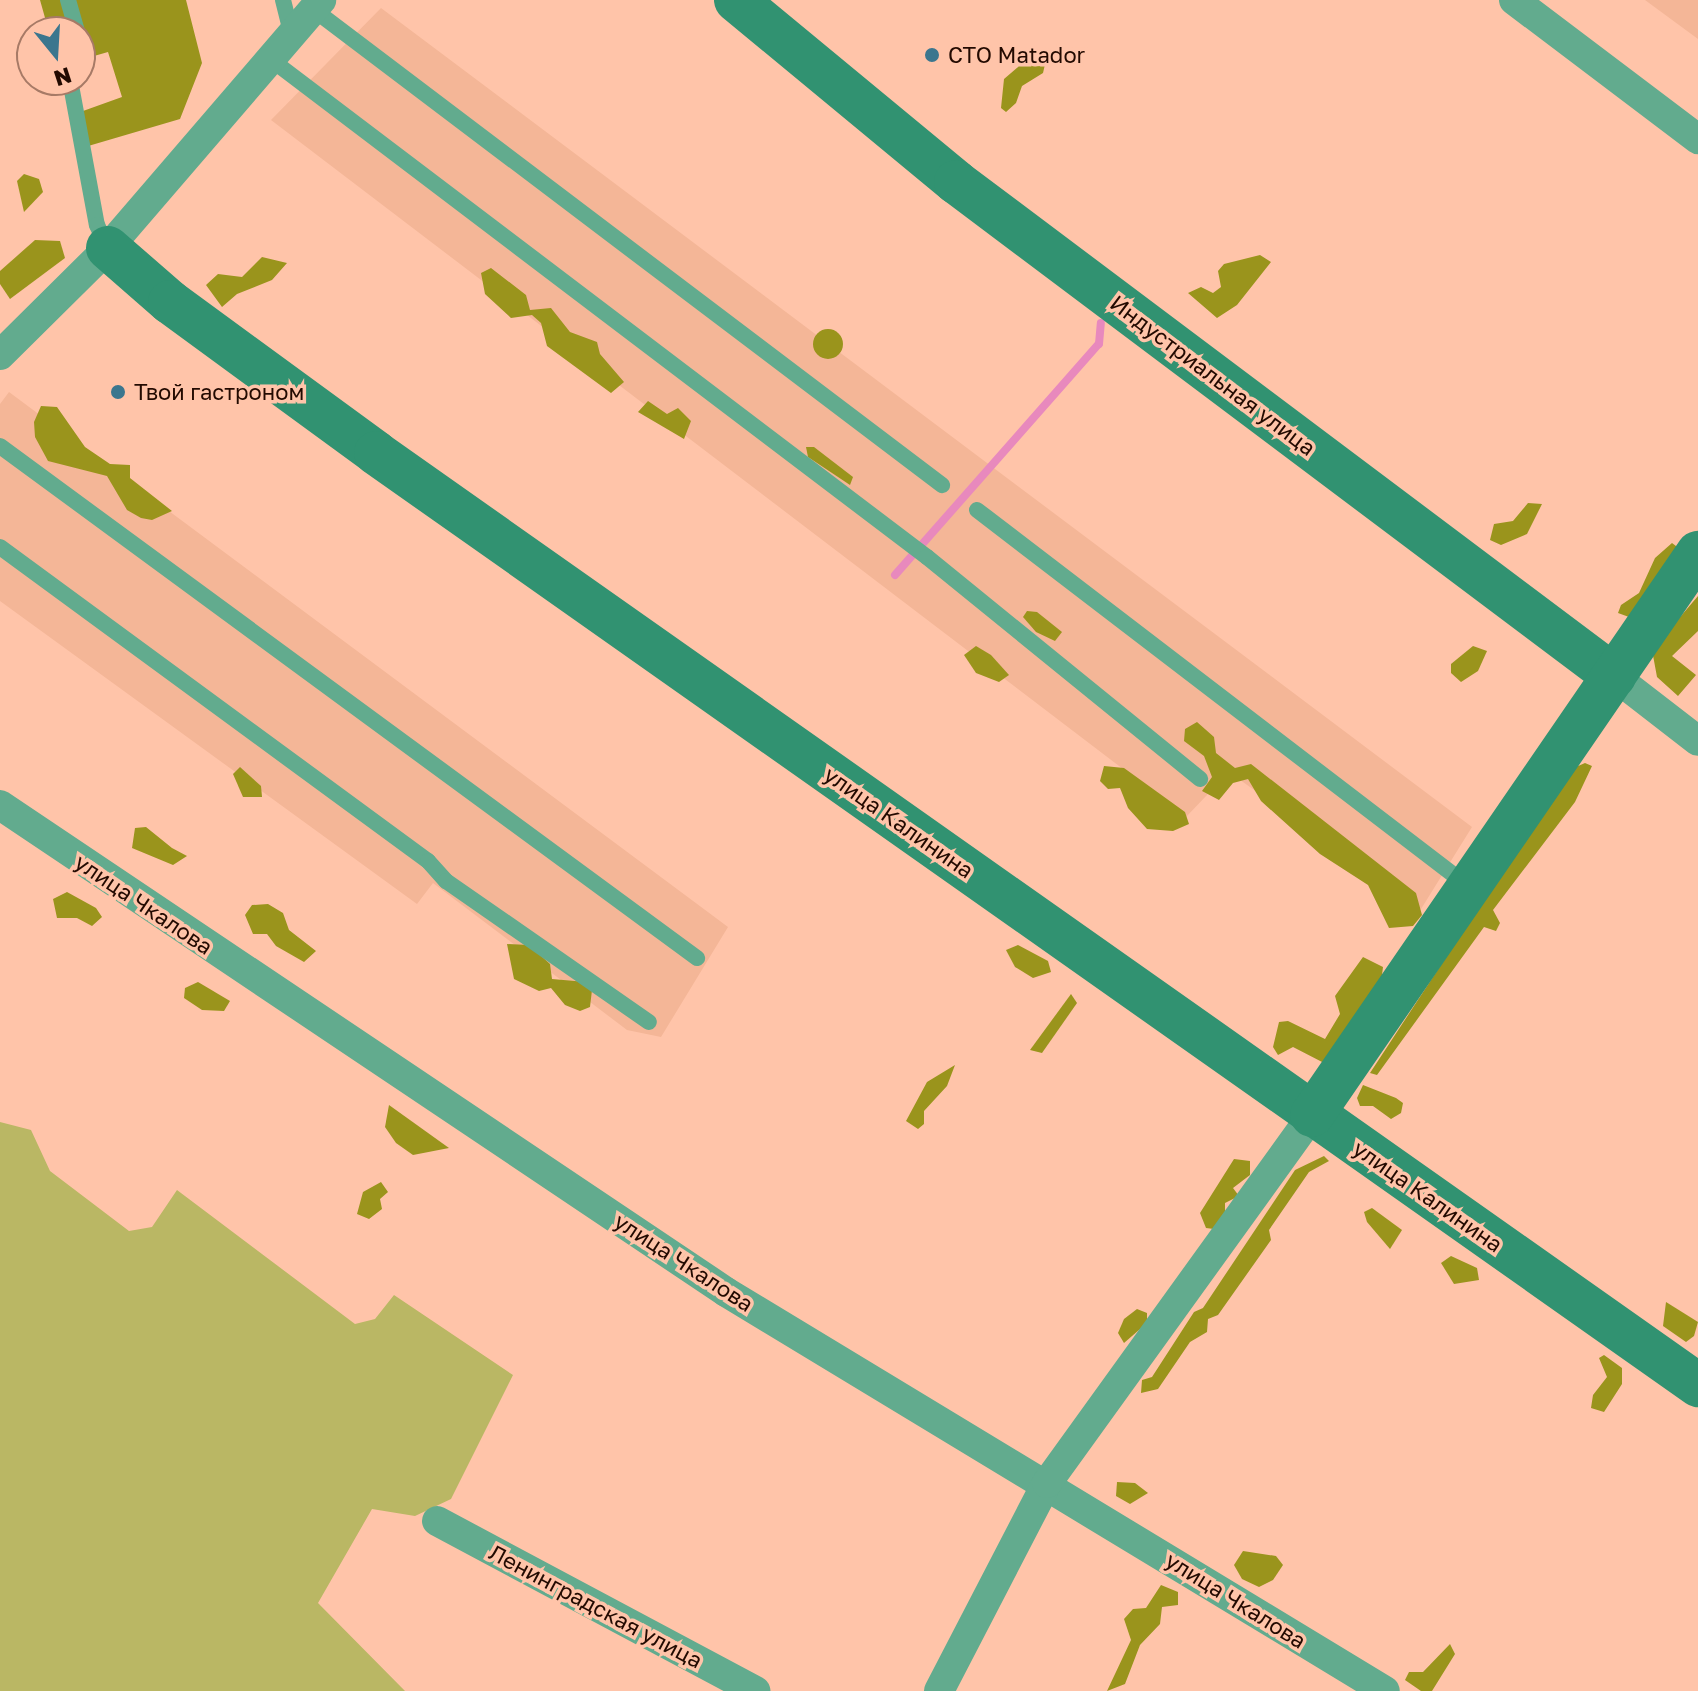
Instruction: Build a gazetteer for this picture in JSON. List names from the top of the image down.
{
  "streets": {
    "street": [
      "Индустриальная улица",
      "улица Калинина",
      "улица Чкалова",
      "Ленинградская улица"
    ]
  },
  "places": ["СТО Matador", "Твой гастроном"],
  "north": "bottom"
}
